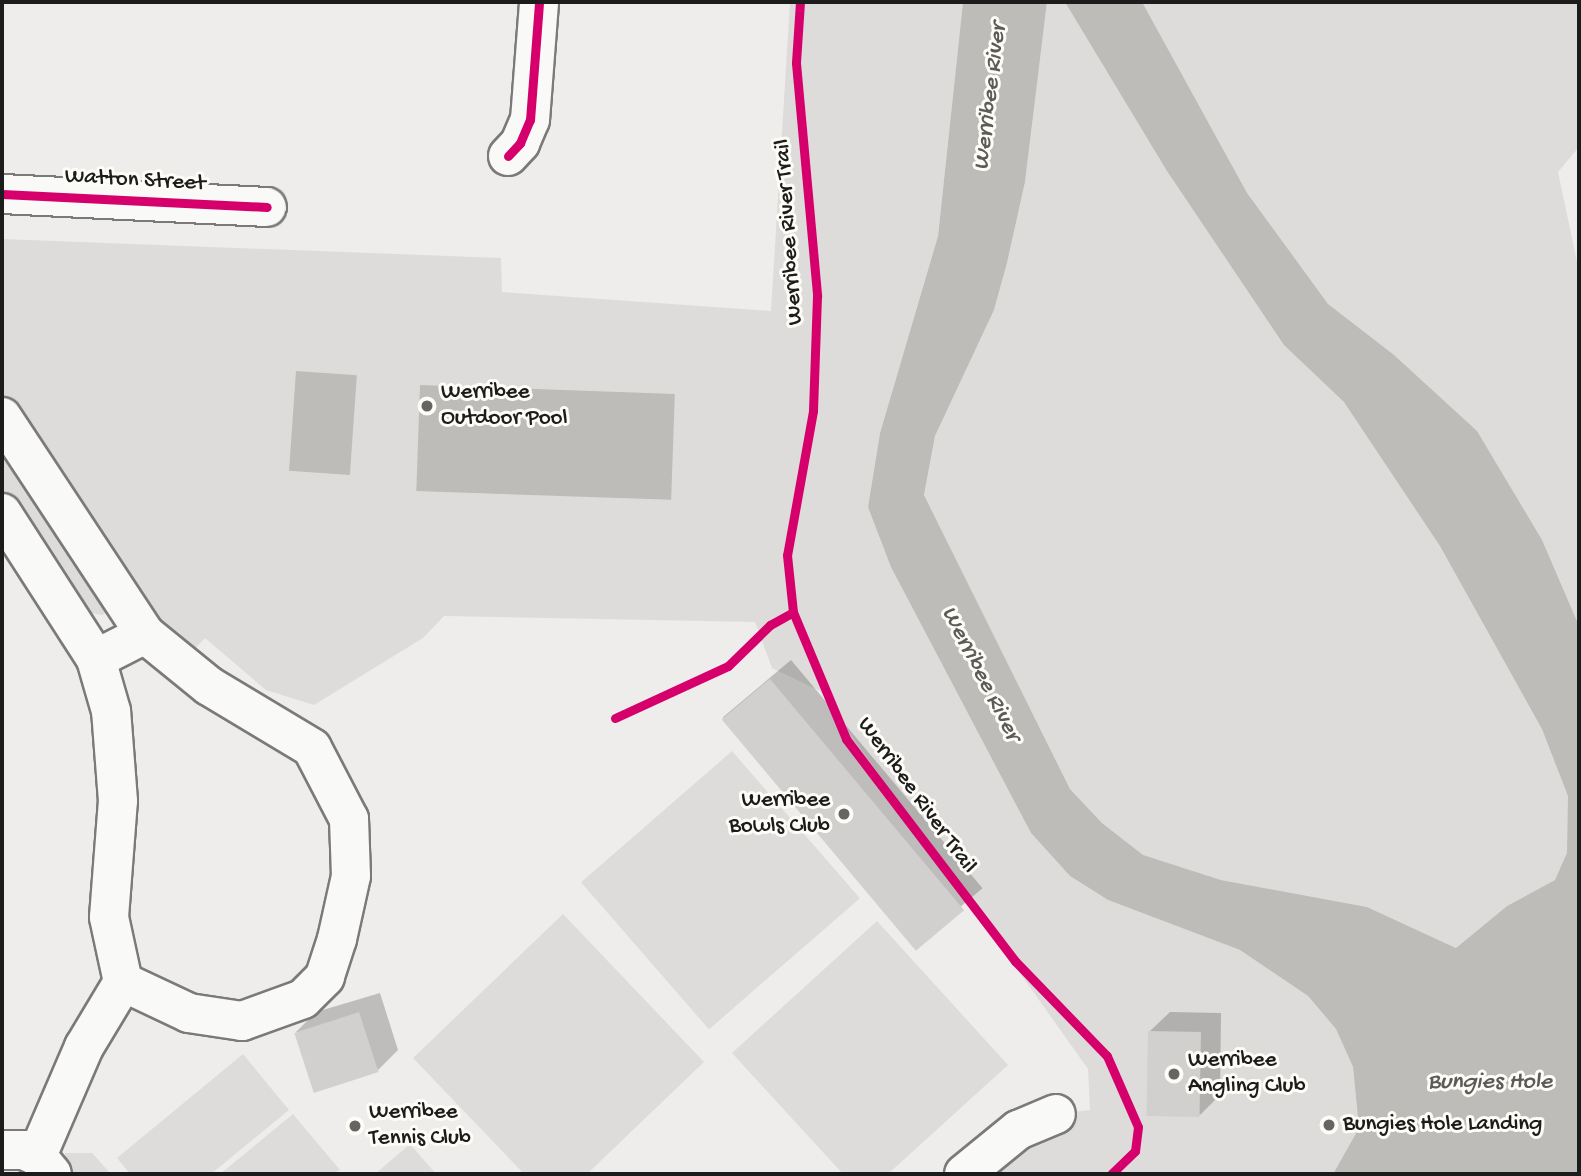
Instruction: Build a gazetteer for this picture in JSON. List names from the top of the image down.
{
  "streets": {
    "street": ["Watton Street"],
    "cycle path": ["Werribee River Trail"]
  },
  "water": ["Werribee River", "Bungies Hole"],
  "places": [
    "Werribee Outdoor Pool",
    "Werribee Bowls Club",
    "Werribee Angling Club",
    "Bungies Hole Landing",
    "Werribee Tennis Club"
  ]
}
